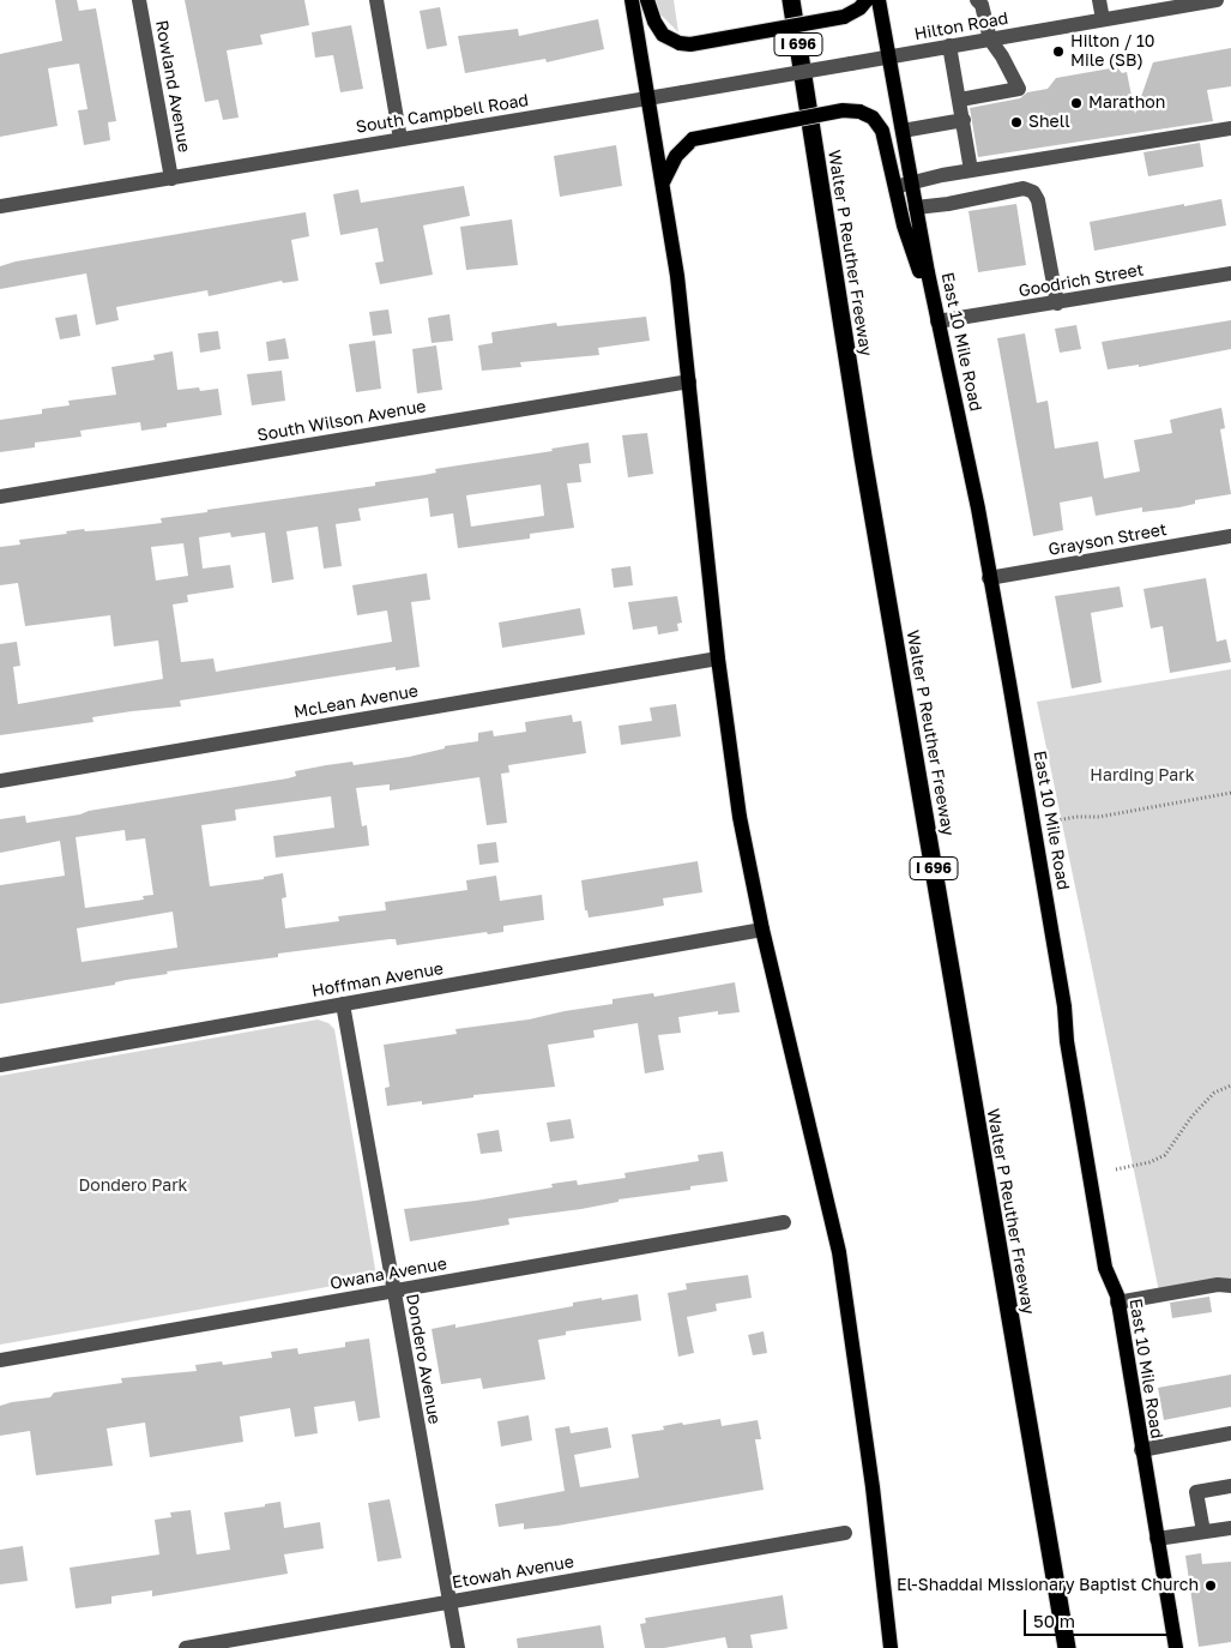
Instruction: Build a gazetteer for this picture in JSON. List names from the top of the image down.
{
  "streets": {
    "highway": ["I 696", "Walter P Reuther Freeway"],
    "main road": ["East 10 Mile Road"],
    "street": [
      "Hilton Road",
      "Rowland Avenue",
      "South Campbell Road",
      "Goodrich Street",
      "South Wilson Avenue",
      "Grayson Street",
      "McLean Avenue",
      "Hoffman Avenue",
      "Owana Avenue",
      "Dondero Avenue",
      "Etowah Avenue"
    ]
  },
  "crossings": [
    ["Hilton Road", "South Campbell Road"],
    ["Hilton Road", "East 10 Mile Road"],
    ["Rowland Avenue", "South Campbell Road"],
    ["South Campbell Road", "East 10 Mile Road"],
    ["Goodrich Street", "East 10 Mile Road"],
    ["East 10 Mile Road", "Grayson Street"],
    ["Hoffman Avenue", "Dondero Avenue"],
    ["Owana Avenue", "Dondero Avenue"],
    ["Dondero Avenue", "Etowah Avenue"]
  ],
  "parks": ["Harding Park", "Dondero Park"],
  "places": [
    "Hilton / 10 Mile (SB)",
    "Marathon",
    "Shell",
    "El-Shaddai Missionary Baptist Church"
  ],
  "scale_bar": "50 m"
}
